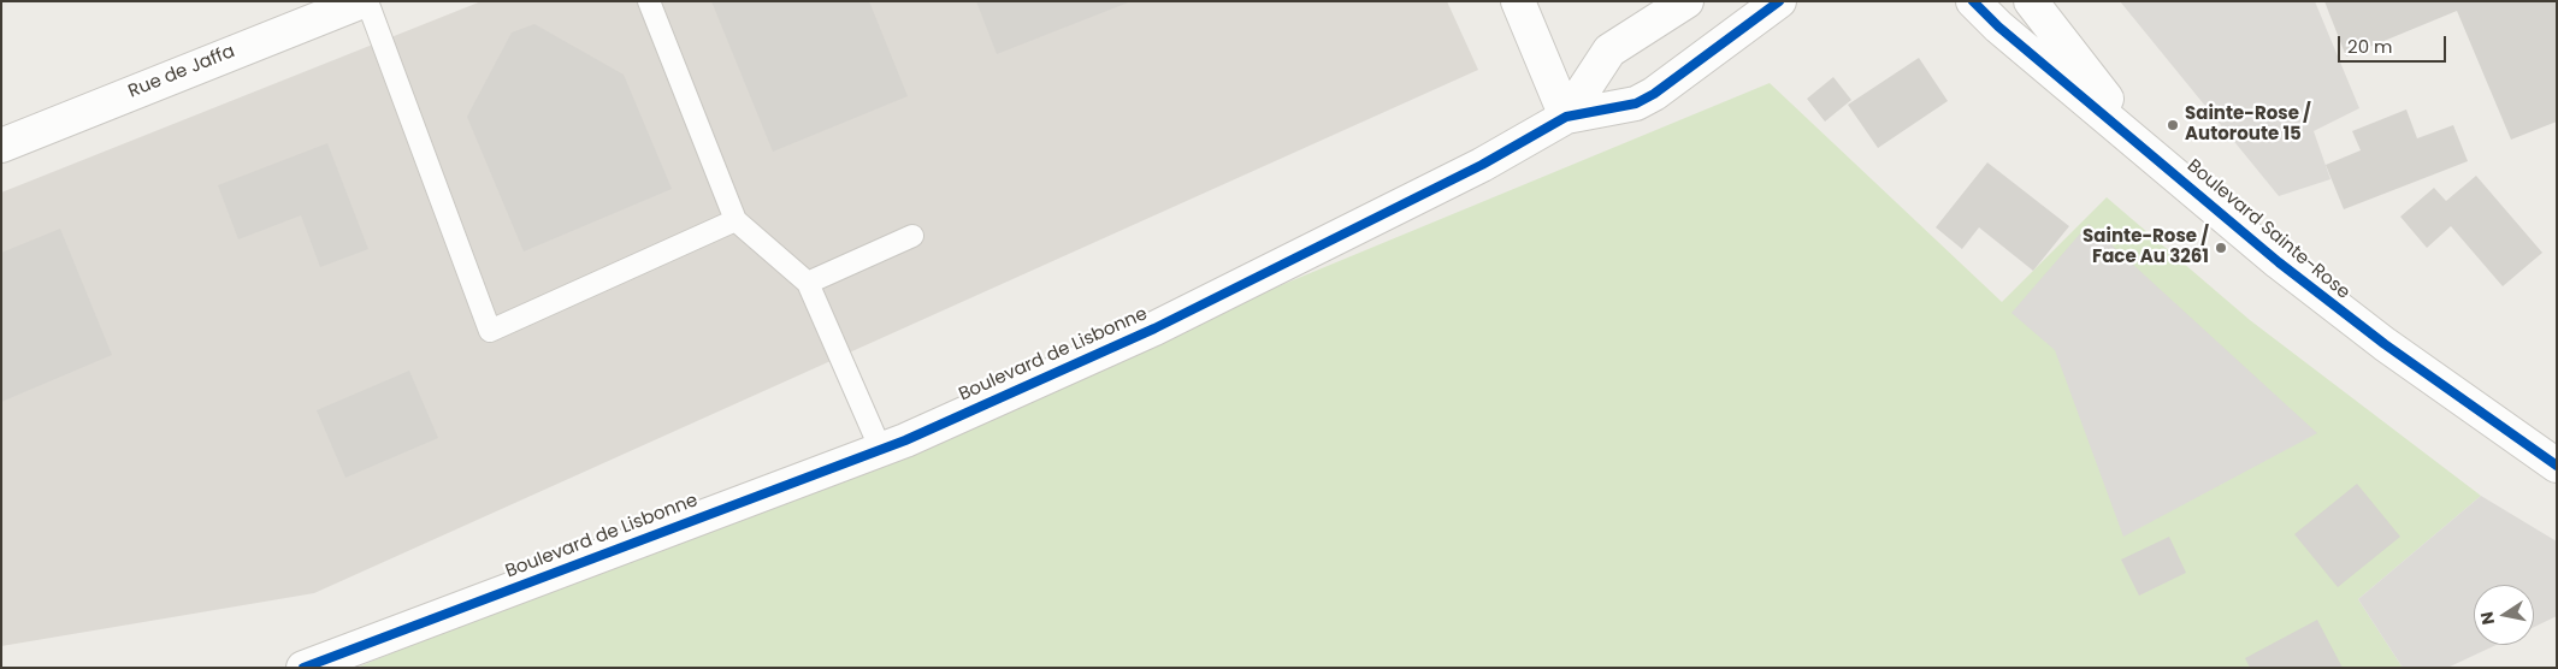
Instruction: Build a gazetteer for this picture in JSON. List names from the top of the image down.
{
  "streets": {
    "street": ["Rue de Jaffa", "Boulevard Sainte-Rose", "Boulevard de Lisbonne"]
  },
  "places": ["Sainte-Rose / Autoroute 15", "Sainte-Rose / Face Au 3261"],
  "scale_bar": "20 m",
  "north": "left"
}
